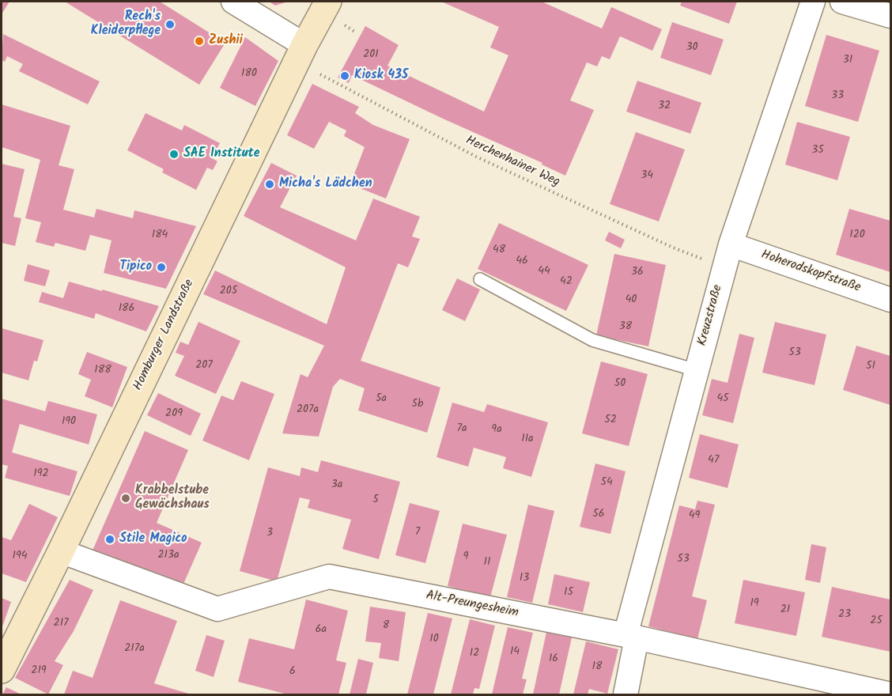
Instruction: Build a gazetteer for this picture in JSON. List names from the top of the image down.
{
  "streets": {
    "street": [
      "Hoherodskopfstraße",
      "Kreuzstraße",
      "Homburger Landstraße",
      "Alt-Preungesheim"
    ],
    "path": ["Herchenhainer Weg"]
  },
  "crossings": [
    ["Herchenhainer Weg", "Kreuzstraße"],
    ["Herchenhainer Weg", "Homburger Landstraße"],
    ["Hoherodskopfstraße", "Kreuzstraße"],
    ["Kreuzstraße", "Alt-Preungesheim"],
    ["Homburger Landstraße", "Alt-Preungesheim"]
  ],
  "places": [
    "Rech's Kleiderpflege",
    "Zushii",
    "Kiosk 435",
    "SAE Institute",
    "Micha's Lädchen",
    "Tipico",
    "Krabbelstube Gewächshaus",
    "Stile Magico"
  ],
  "house_numbers": [
    "30",
    "201",
    "31",
    "180",
    "33",
    "32",
    "35",
    "34",
    "184",
    "120",
    "48",
    "46",
    "44",
    "36",
    "42",
    "205",
    "40",
    "186",
    "38",
    "53",
    "207",
    "51",
    "188",
    "50",
    "5a",
    "45",
    "5b",
    "207a",
    "209",
    "52",
    "190",
    "7a",
    "9a",
    "11a",
    "47",
    "192",
    "54",
    "3a",
    "5",
    "56",
    "49",
    "7",
    "3",
    "213a",
    "194",
    "9",
    "53",
    "11",
    "13",
    "15",
    "19",
    "21",
    "23",
    "25",
    "217",
    "8",
    "6a",
    "10",
    "217a",
    "14",
    "12",
    "16",
    "18",
    "219",
    "6"
  ]
}
